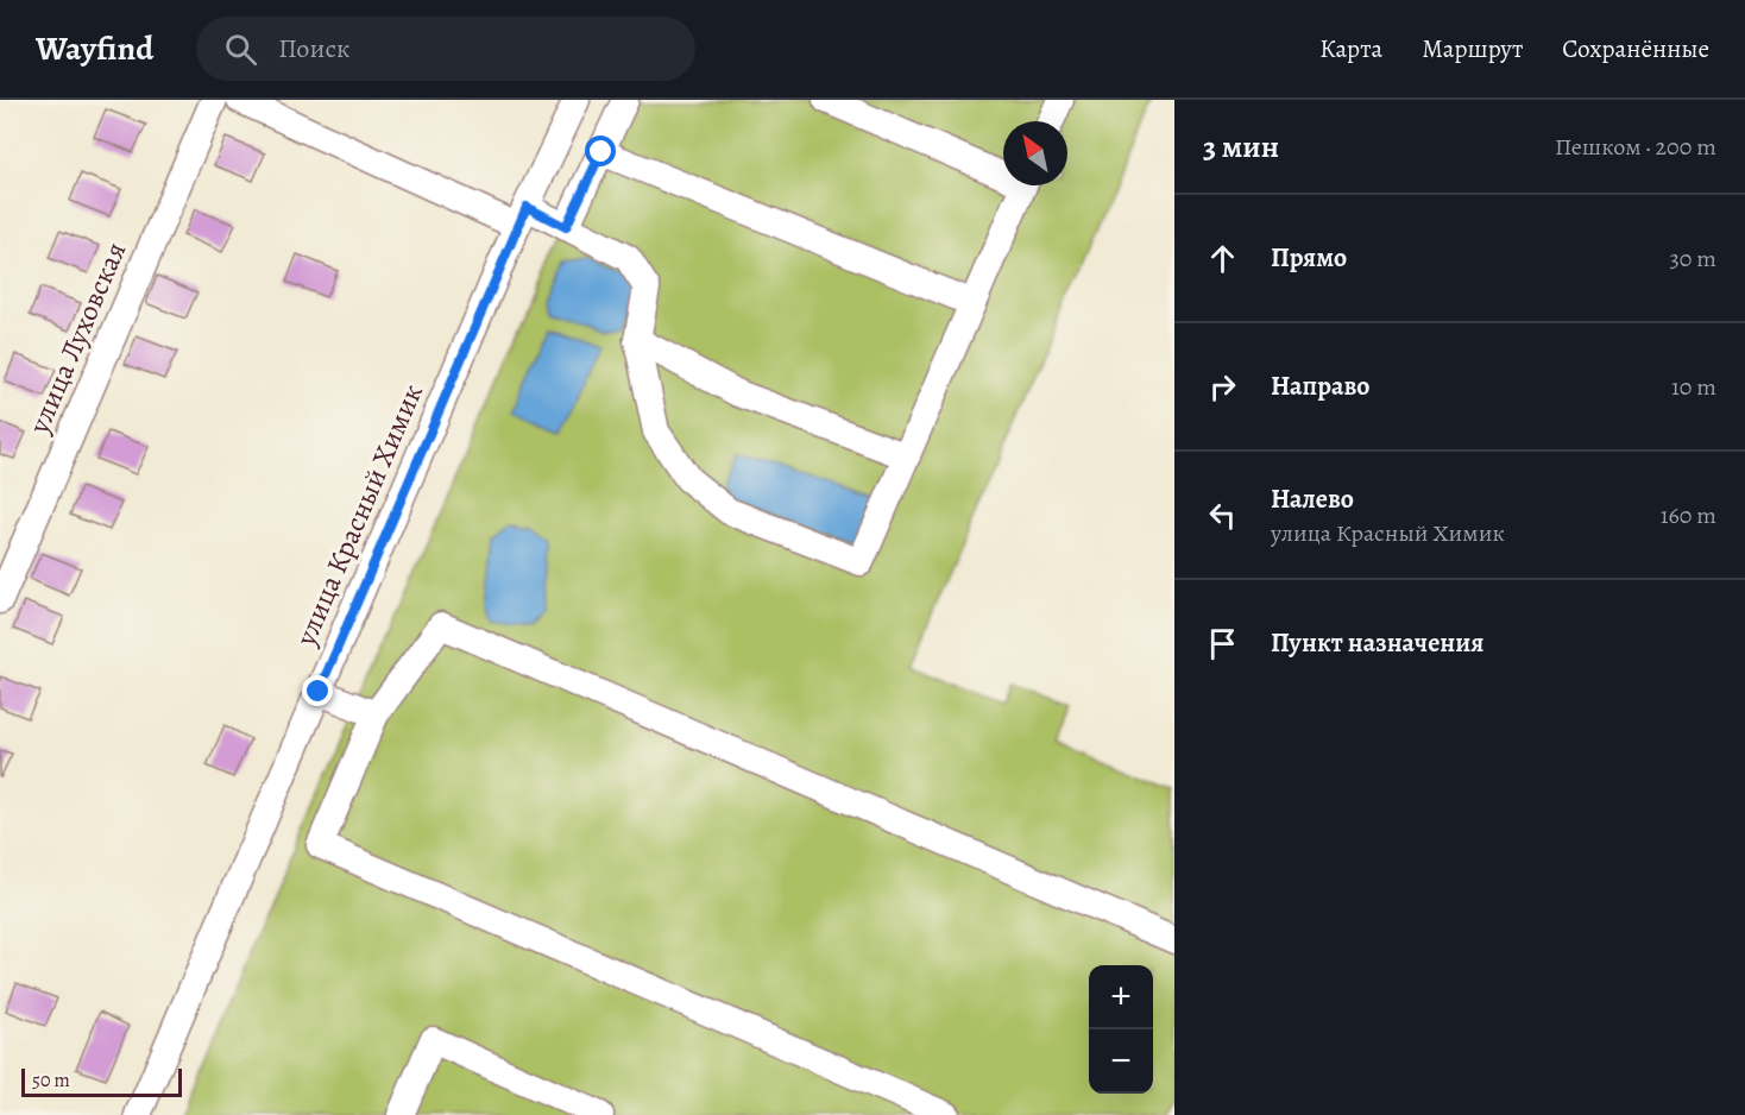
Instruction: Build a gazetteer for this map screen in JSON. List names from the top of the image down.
{
  "streets": {
    "street": ["улица Луховская", "улица Красный Химик"]
  },
  "scale_bar": "50 m",
  "north": "top left",
  "page": {
    "header": "Wayfind",
    "search": "Поиск",
    "nav": ["Карта", "Маршрут", "Сохранённые"],
    "heading": ["3 мин", "Пешком · 200 m"],
    "list": [
      ["Прямо", "30 m"],
      ["Направо", "10 m"],
      ["Налево", "улица Красный Химик", "160 m"],
      "Пункт назначения"
    ],
    "map_buttons": ["+", "−"],
    "scale": "50 m"
  }
}
